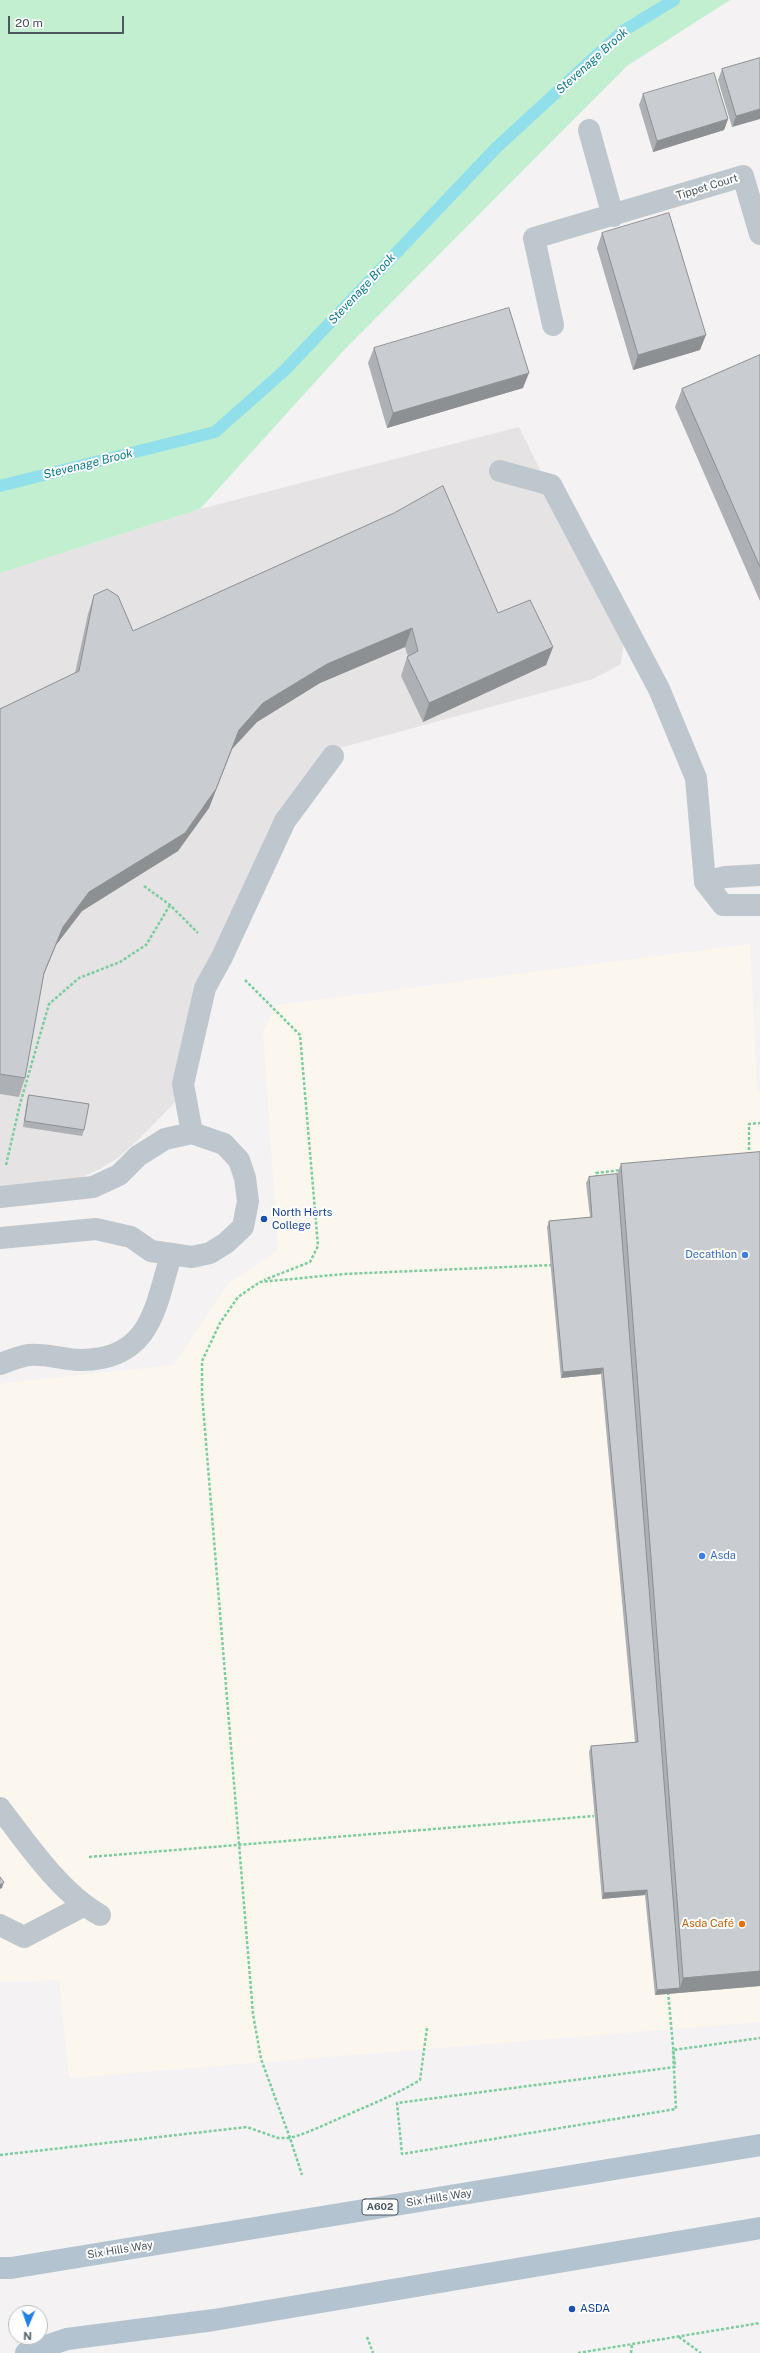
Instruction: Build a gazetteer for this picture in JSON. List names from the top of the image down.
{
  "streets": {
    "main road": ["Six Hills Way", "A602"],
    "street": ["Tippet Court"]
  },
  "water": ["Stevenage Brook"],
  "places": [
    "North Herts College",
    "Decathlon",
    "Asda",
    "Asda Café",
    "ASDA"
  ],
  "scale_bar": "20 m",
  "north": "bottom"
}
